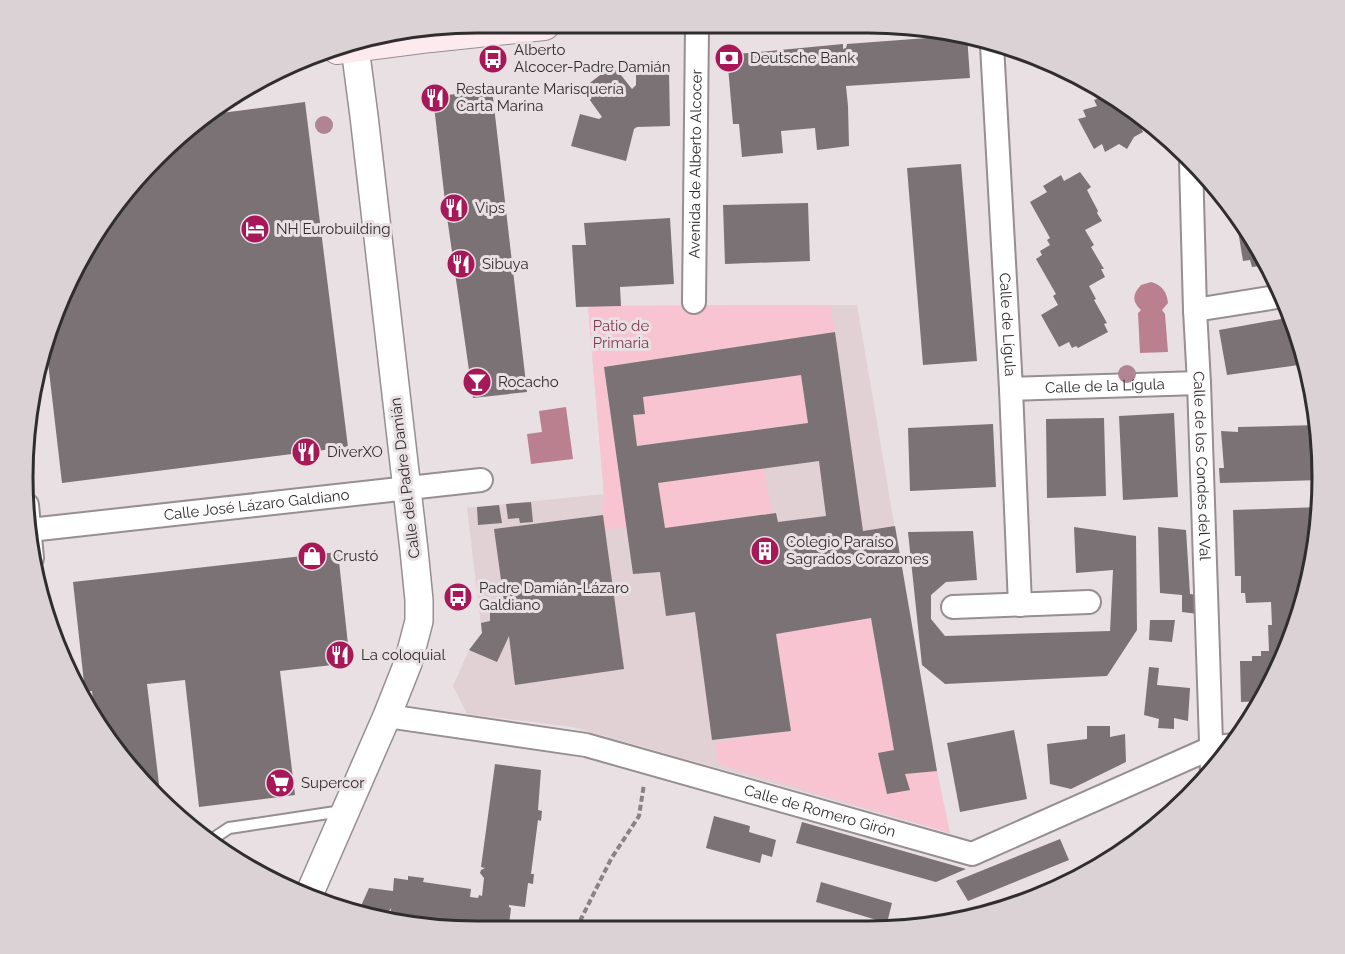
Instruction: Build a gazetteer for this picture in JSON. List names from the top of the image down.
{
  "streets": {
    "street": [
      "Avenida de Alberto Alcocer",
      "Calle de Lígula",
      "Calle de la Lígula",
      "Calle de los Condes del Val",
      "Calle del Padre Damián",
      "Calle José Lázaro Galdiano",
      "Calle de Romero Girón"
    ]
  },
  "crossings": [
    ["Calle de Lígula", "Calle de la Lígula"],
    ["Calle de la Lígula", "Calle de los Condes del Val"],
    ["Calle del Padre Damián", "Calle José Lázaro Galdiano"],
    ["Calle del Padre Damián", "Calle de Romero Girón"]
  ],
  "parks": ["Patio de Primaria"],
  "places": {
    "bank": ["Deutsche Bank"],
    "bus stop": ["Alberto Alcocer-Padre Damián", "Padre Damián-Lázaro Galdiano"],
    "restaurant": [
      "Restaurante Marisquería Carta Marina",
      "Vips",
      "Sibuya",
      "DiverXO",
      "La coloquial"
    ],
    "hotel": ["NH Eurobuilding"],
    "bar": ["Rocacho"],
    "building": ["Colegio Paraíso Sagrados Corazones"],
    "shop": ["Crustó"],
    "supermarket": ["Supercor"]
  }
}
